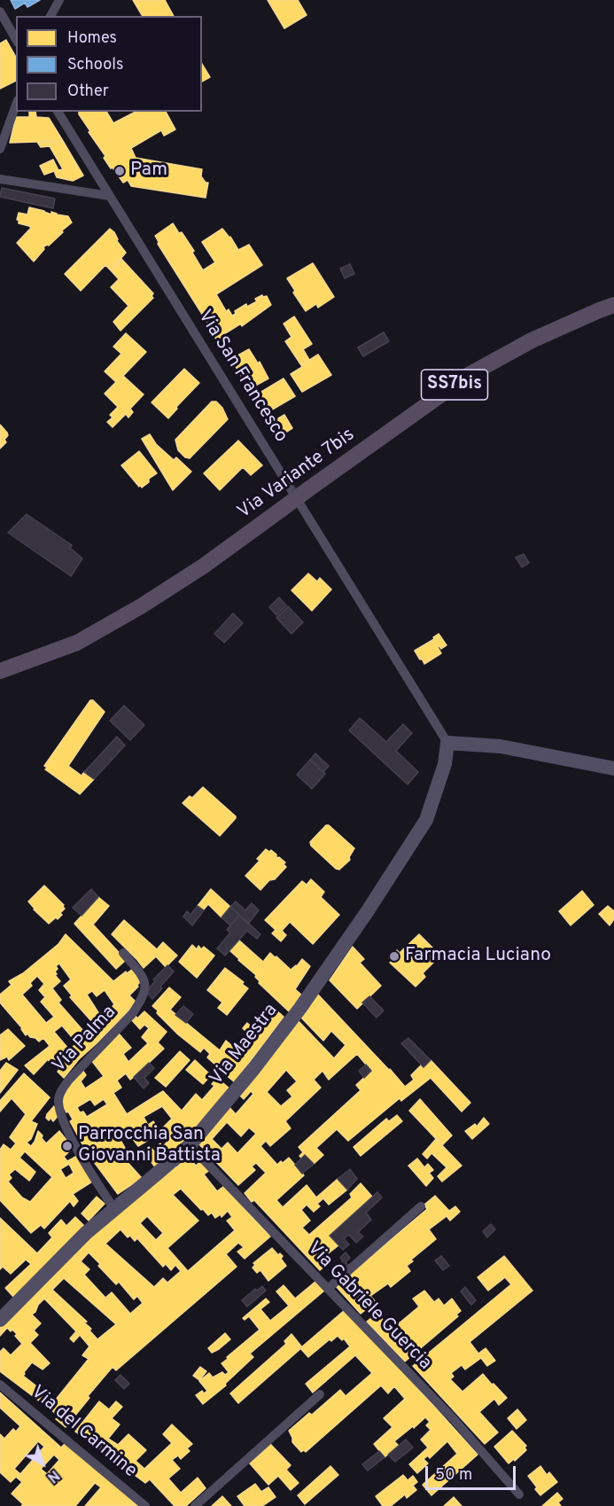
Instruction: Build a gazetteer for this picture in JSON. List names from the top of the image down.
{
  "streets": {
    "main road": ["SS7bis", "Via Variante 7bis"],
    "street": [
      "Via San Francesco",
      "Via Palma",
      "Via Maestra",
      "Via Gabriele Guercia",
      "Via del Carmine"
    ]
  },
  "crossings": [
    ["Via San Francesco", "Via Maestra"],
    ["Via Palma", "Via Maestra"],
    ["Via Maestra", "Via Gabriele Guercia"]
  ],
  "places": ["Pam", "Farmacia Luciano", "Parrocchia San Giovanni Battista"],
  "legend": ["Homes", "Schools", "Other"],
  "scale_bar": "50 m",
  "north": "bottom right"
}
